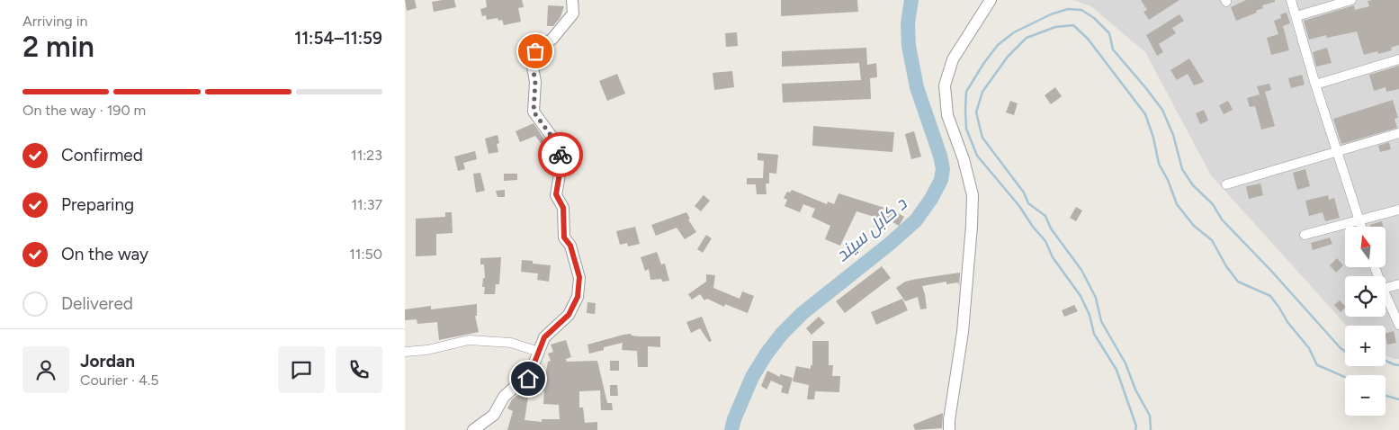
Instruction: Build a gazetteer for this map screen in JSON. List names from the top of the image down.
{
  "water": ["د کابل سيند"],
  "north": "top",
  "page": {
    "heading": ["2 min", "Arriving in", "11:54–11:59"],
    "panel": ["Jordan", "Courier · 4.5"],
    "bar": "On the way · 190 m",
    "list": [
      ["Confirmed", "11:23"],
      ["Preparing", "11:37"],
      ["On the way", "11:50"],
      "Delivered"
    ],
    "map_buttons": ["+", "−"]
  }
}
